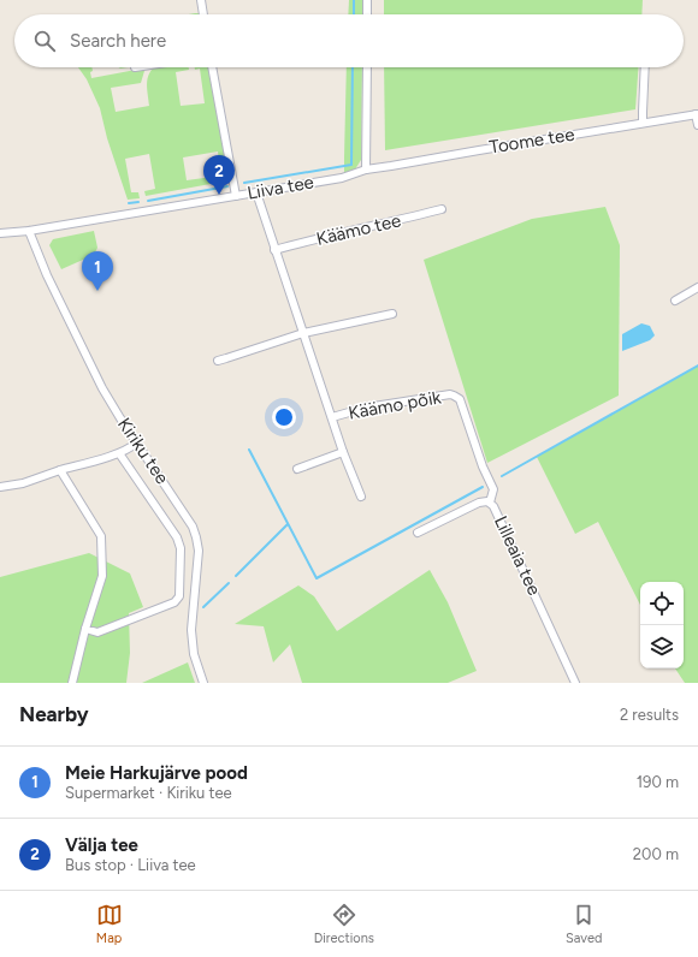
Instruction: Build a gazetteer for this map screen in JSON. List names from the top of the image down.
{
  "streets": {
    "street": [
      "Toome tee",
      "Liiva tee",
      "Käämo tee",
      "Käämo põik",
      "Kiriku tee",
      "Lilleaia tee"
    ]
  },
  "crossings": [
    ["Toome tee", "Liiva tee"],
    ["Liiva tee", "Kiriku tee"],
    ["Käämo põik", "Lilleaia tee"]
  ],
  "page": {
    "search": "Search here",
    "pins": ["2", "1"],
    "heading": ["Nearby", "2 results"],
    "list": [
      {
        "mark": "1",
        "name": "Meie Harkujärve pood",
        "note": "Supermarket · Kiriku tee",
        "value": "190 m"
      },
      {
        "mark": "2",
        "name": "Välja tee",
        "note": "Bus stop · Liiva tee",
        "value": "200 m"
      }
    ],
    "nav": ["Map", "Directions", "Saved"]
  }
}
